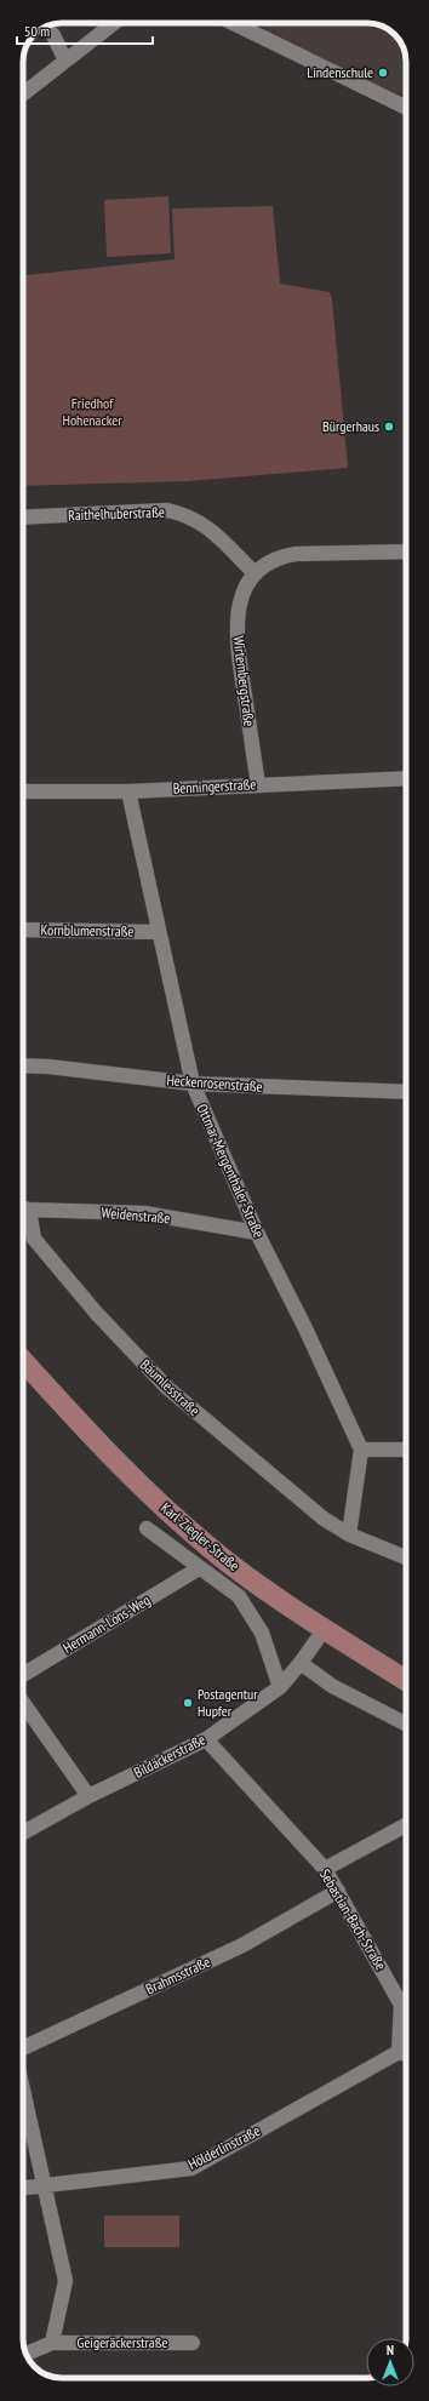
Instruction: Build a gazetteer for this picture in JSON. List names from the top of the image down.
{
  "streets": {
    "street": [
      "Raithelhuberstraße",
      "Wirtembergstraße",
      "Benningerstraße",
      "Kornblumenstraße",
      "Heckenrosenstraße",
      "Ottmar-Mergenthaler-Straße",
      "Weidenstraße",
      "Bäumlesstraße",
      "Karl-Ziegler-Straße",
      "Hermann-Löns-Weg",
      "Bildäckerstraße",
      "Sebastian-Bach-Straße",
      "Brahmsstraße",
      "Hölderlinstraße",
      "Geigeräckerstraße"
    ]
  },
  "crossings": [
    ["Raithelhuberstraße", "Wirtembergstraße"],
    ["Wirtembergstraße", "Benningerstraße"],
    ["Benningerstraße", "Ottmar-Mergenthaler-Straße"],
    ["Kornblumenstraße", "Ottmar-Mergenthaler-Straße"],
    ["Heckenrosenstraße", "Ottmar-Mergenthaler-Straße"],
    ["Ottmar-Mergenthaler-Straße", "Weidenstraße"],
    ["Karl-Ziegler-Straße", "Hermann-Löns-Weg"],
    ["Karl-Ziegler-Straße", "Bildäckerstraße"],
    ["Bildäckerstraße", "Sebastian-Bach-Straße"],
    ["Sebastian-Bach-Straße", "Brahmsstraße"],
    ["Sebastian-Bach-Straße", "Hölderlinstraße"]
  ],
  "parks": ["Friedhof Hohenacker"],
  "places": ["Lindenschule", "Bürgerhaus", "Postagentur Hupfer"],
  "scale_bar": "50 m",
  "north": "top"
}
